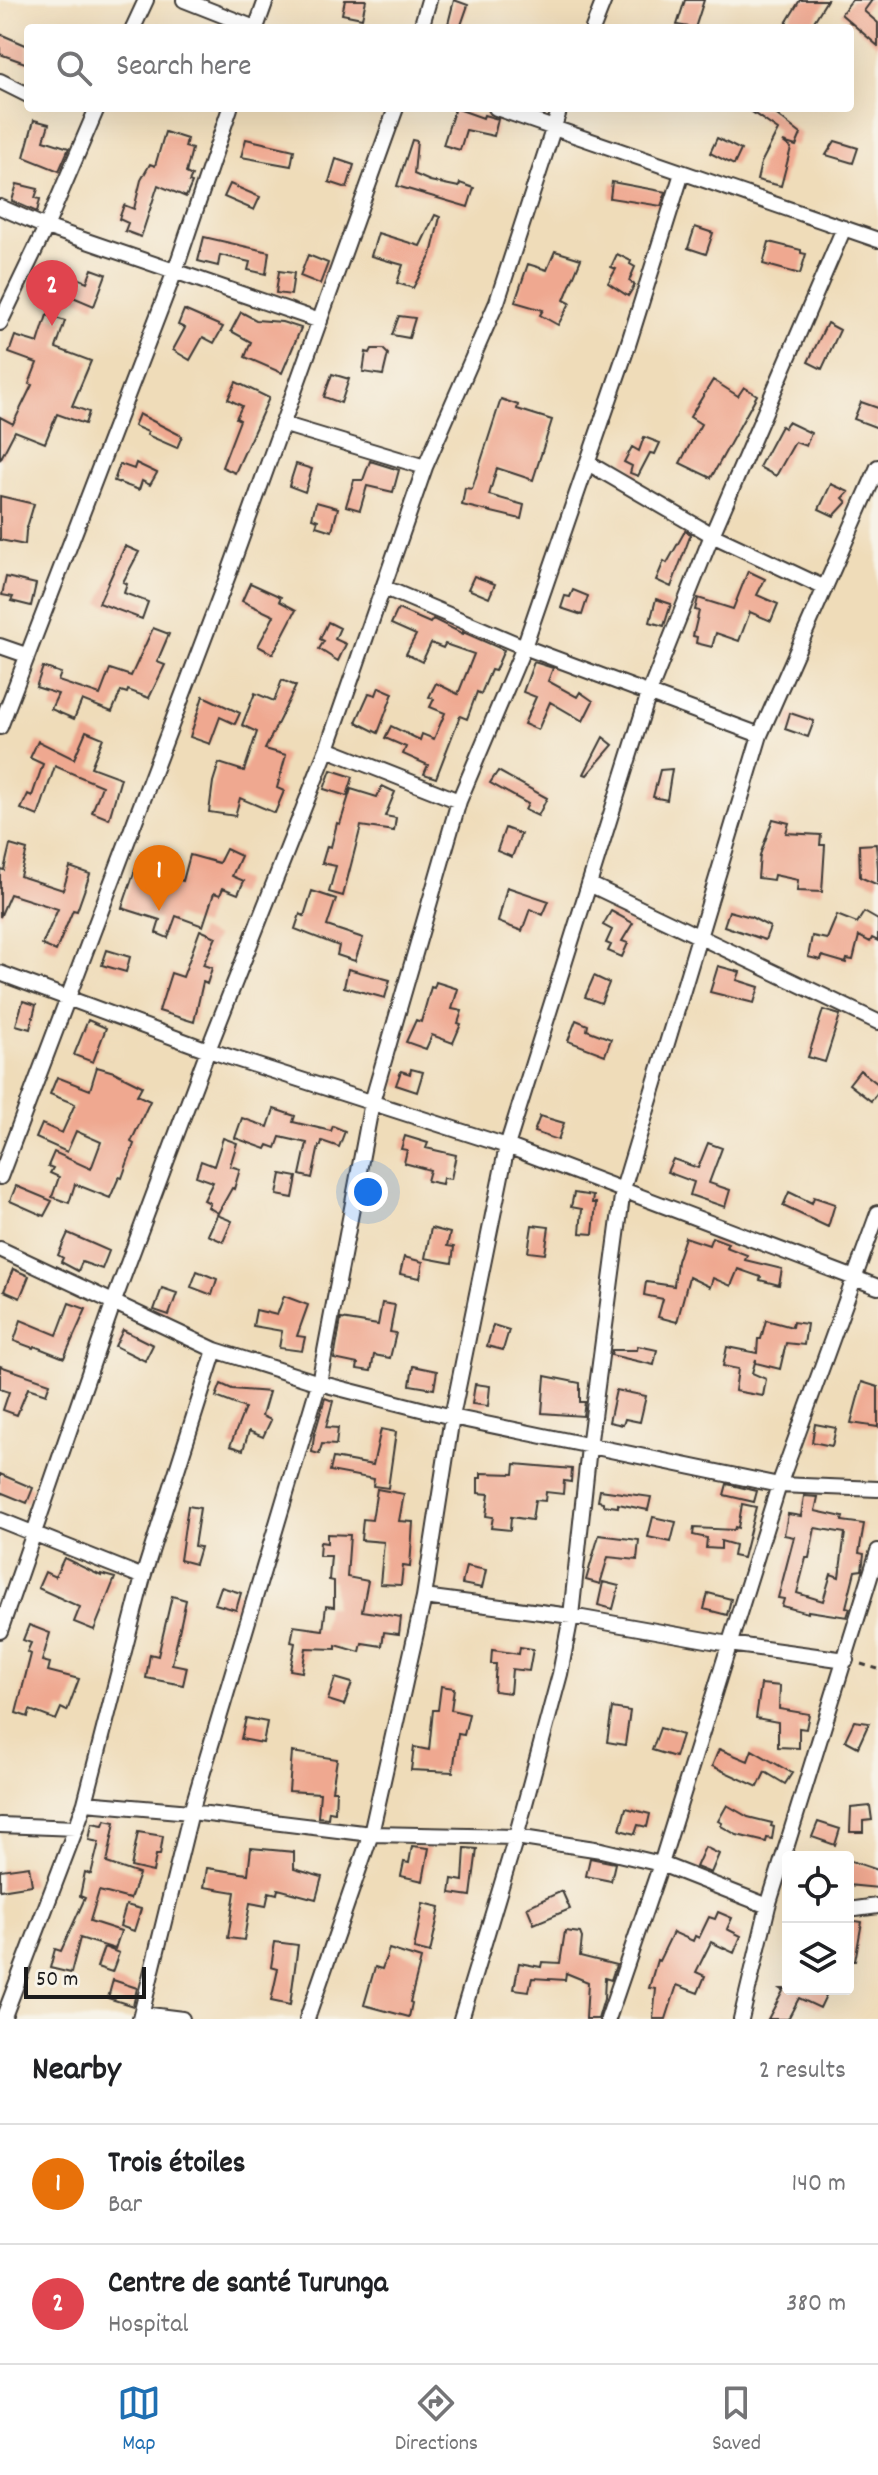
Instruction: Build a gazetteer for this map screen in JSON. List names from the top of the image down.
{
  "scale_bar": "50 m",
  "page": {
    "search": "Search here",
    "pins": ["2", "1"],
    "scale": "50 m",
    "heading": ["Nearby", "2 results"],
    "list": [
      {
        "mark": "1",
        "name": "Trois étoiles",
        "note": "Bar",
        "value": "140 m"
      },
      {
        "mark": "2",
        "name": "Centre de santé Turunga",
        "note": "Hospital",
        "value": "380 m"
      }
    ],
    "nav": ["Map", "Directions", "Saved"]
  }
}
